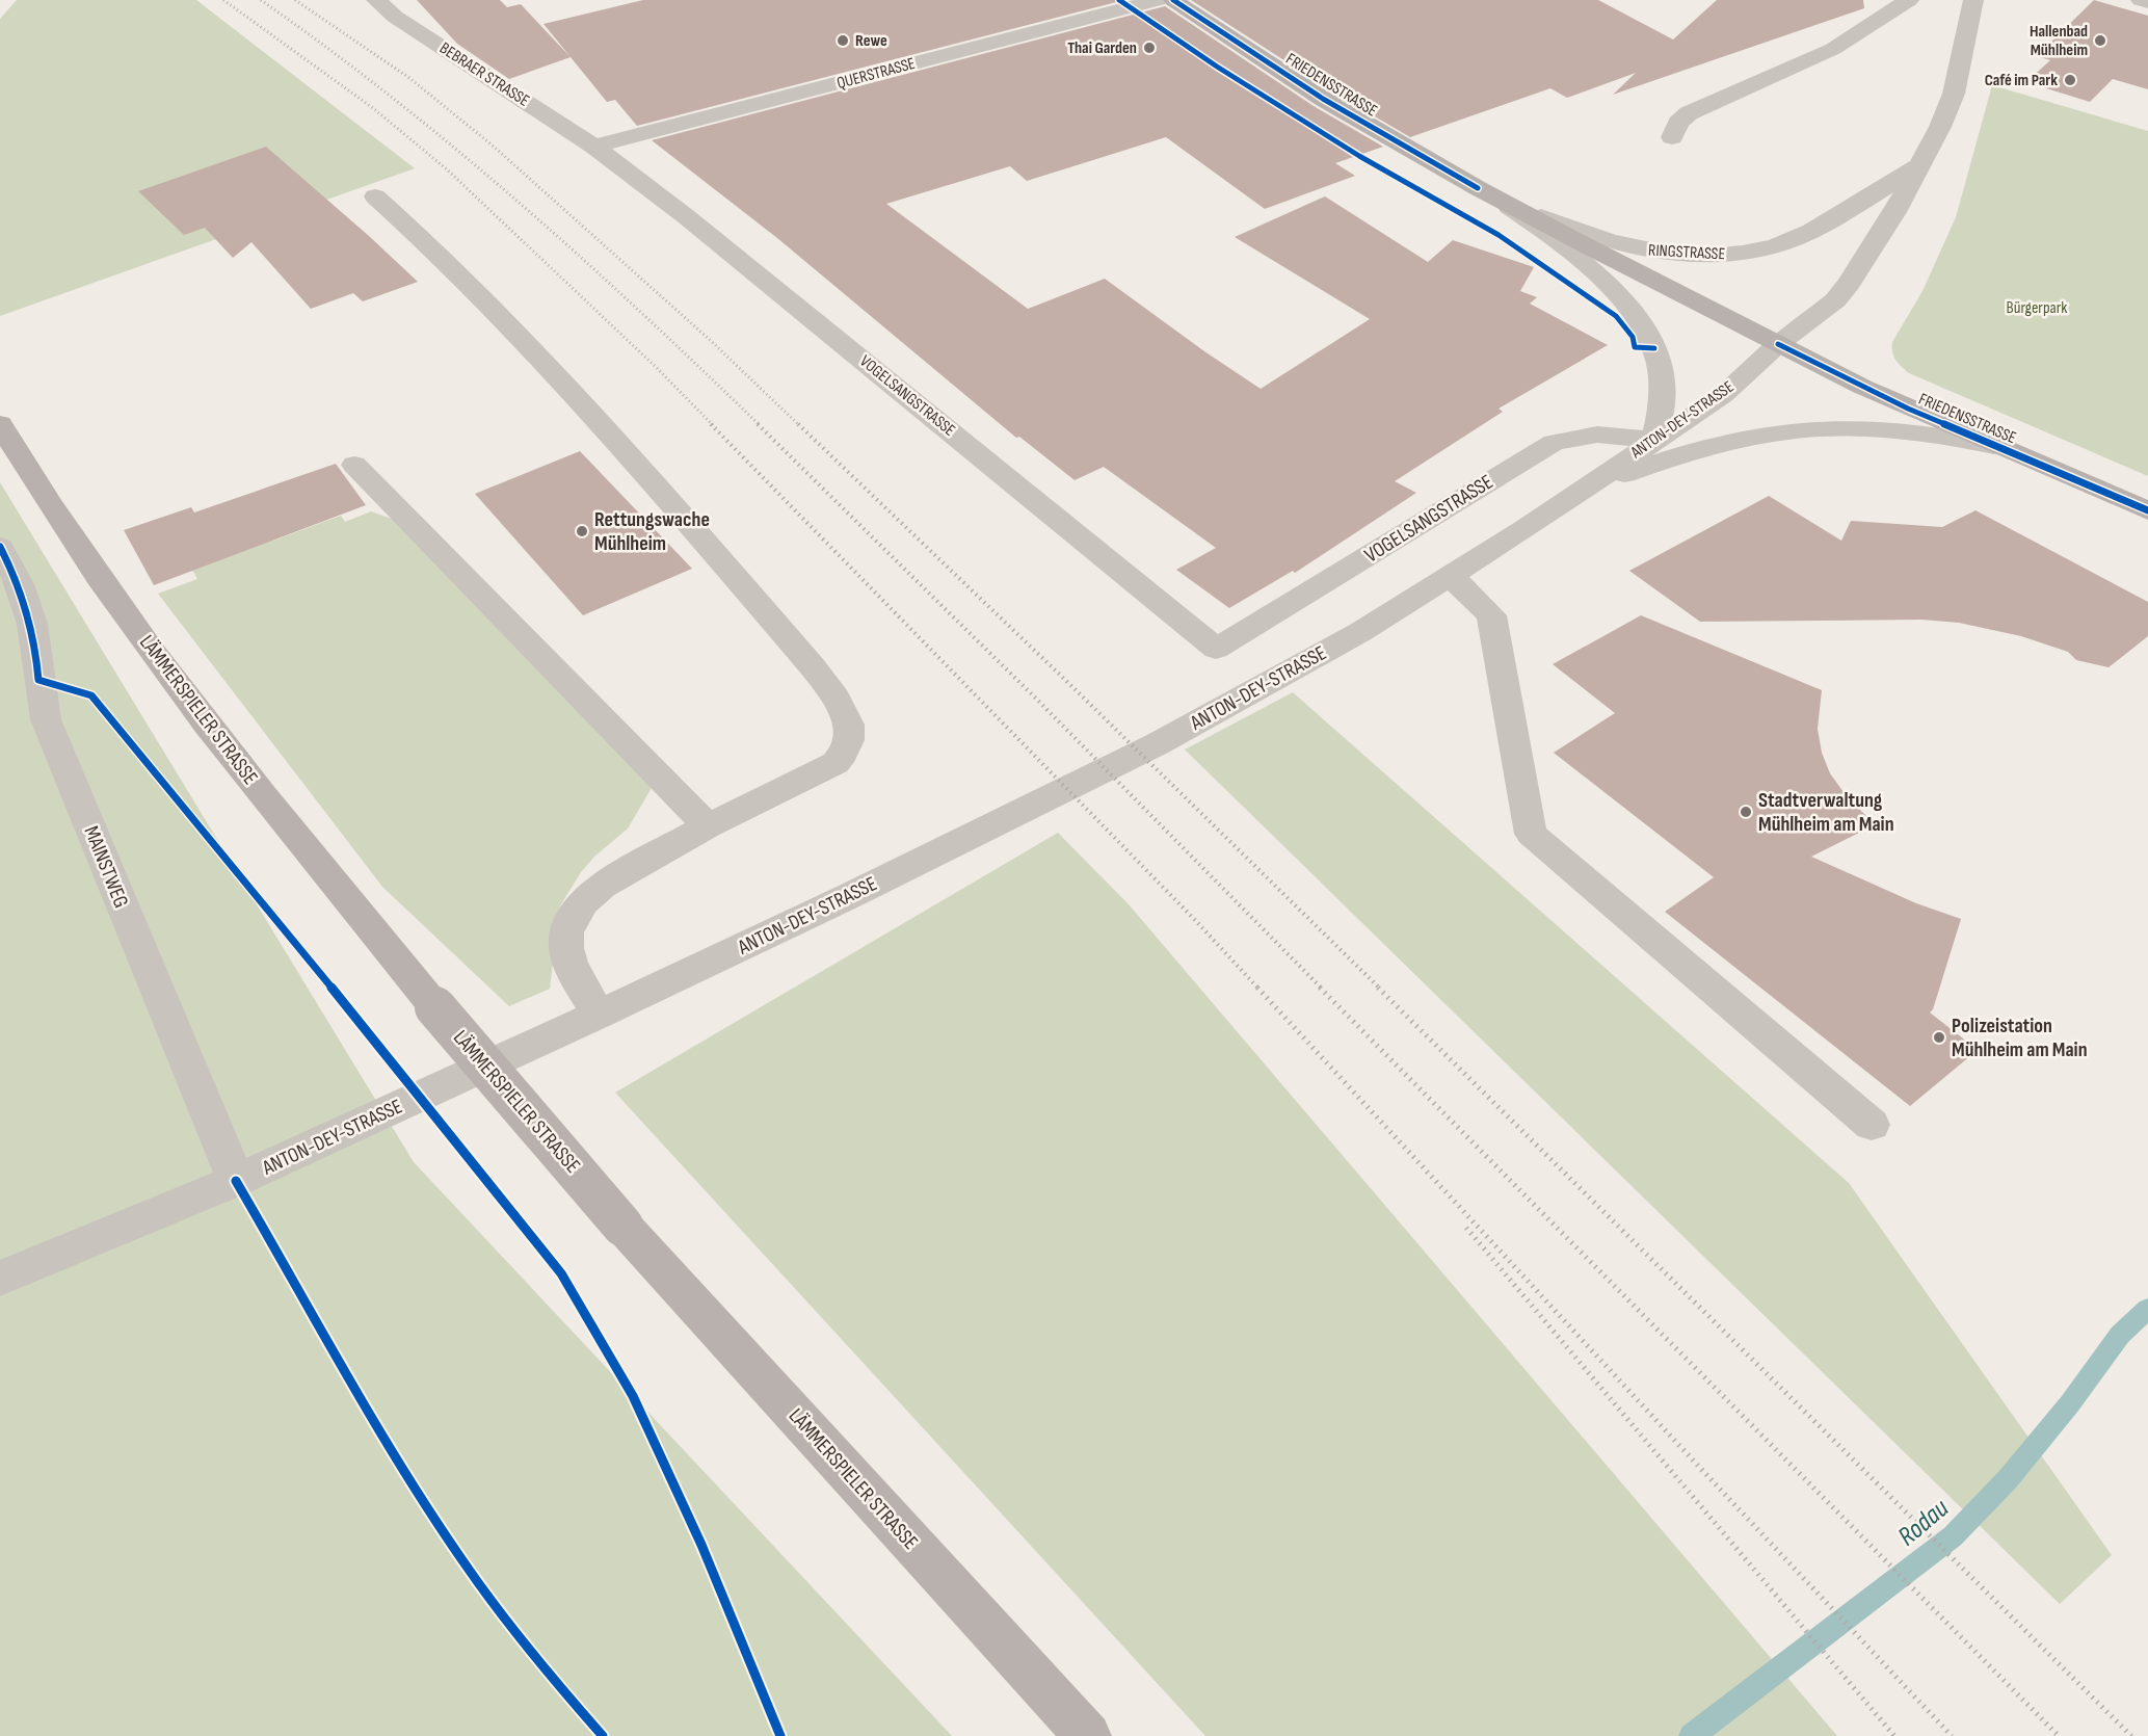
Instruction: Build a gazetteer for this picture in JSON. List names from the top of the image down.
{
  "streets": {
    "main road": ["FRIEDENSSTRASSE", "LÄMMERSPIELER STRASSE"],
    "street": [
      "QUERSTRASSE",
      "BEBRAER STRASSE",
      "RINGSTRASSE",
      "VOGELSANGSTRASSE",
      "ANTON-DEY-STRASSE",
      "MAINSTWEG"
    ]
  },
  "crossings": [
    ["QUERSTRASSE", "BEBRAER STRASSE"],
    ["QUERSTRASSE", "VOGELSANGSTRASSE"],
    ["BEBRAER STRASSE", "VOGELSANGSTRASSE"],
    ["FRIEDENSSTRASSE", "RINGSTRASSE"],
    ["FRIEDENSSTRASSE", "VOGELSANGSTRASSE"],
    ["FRIEDENSSTRASSE", "ANTON-DEY-STRASSE"],
    ["VOGELSANGSTRASSE", "ANTON-DEY-STRASSE"],
    ["ANTON-DEY-STRASSE", "MAINSTWEG"]
  ],
  "water": ["Rodau"],
  "parks": ["Bürgerpark"],
  "places": [
    "Rewe",
    "Hallenbad Mühlheim",
    "Thai Garden",
    "Café im Park",
    "Rettungswache Mühlheim",
    "Stadtverwaltung Mühlheim am Main",
    "Polizeistation Mühlheim am Main"
  ]
}
